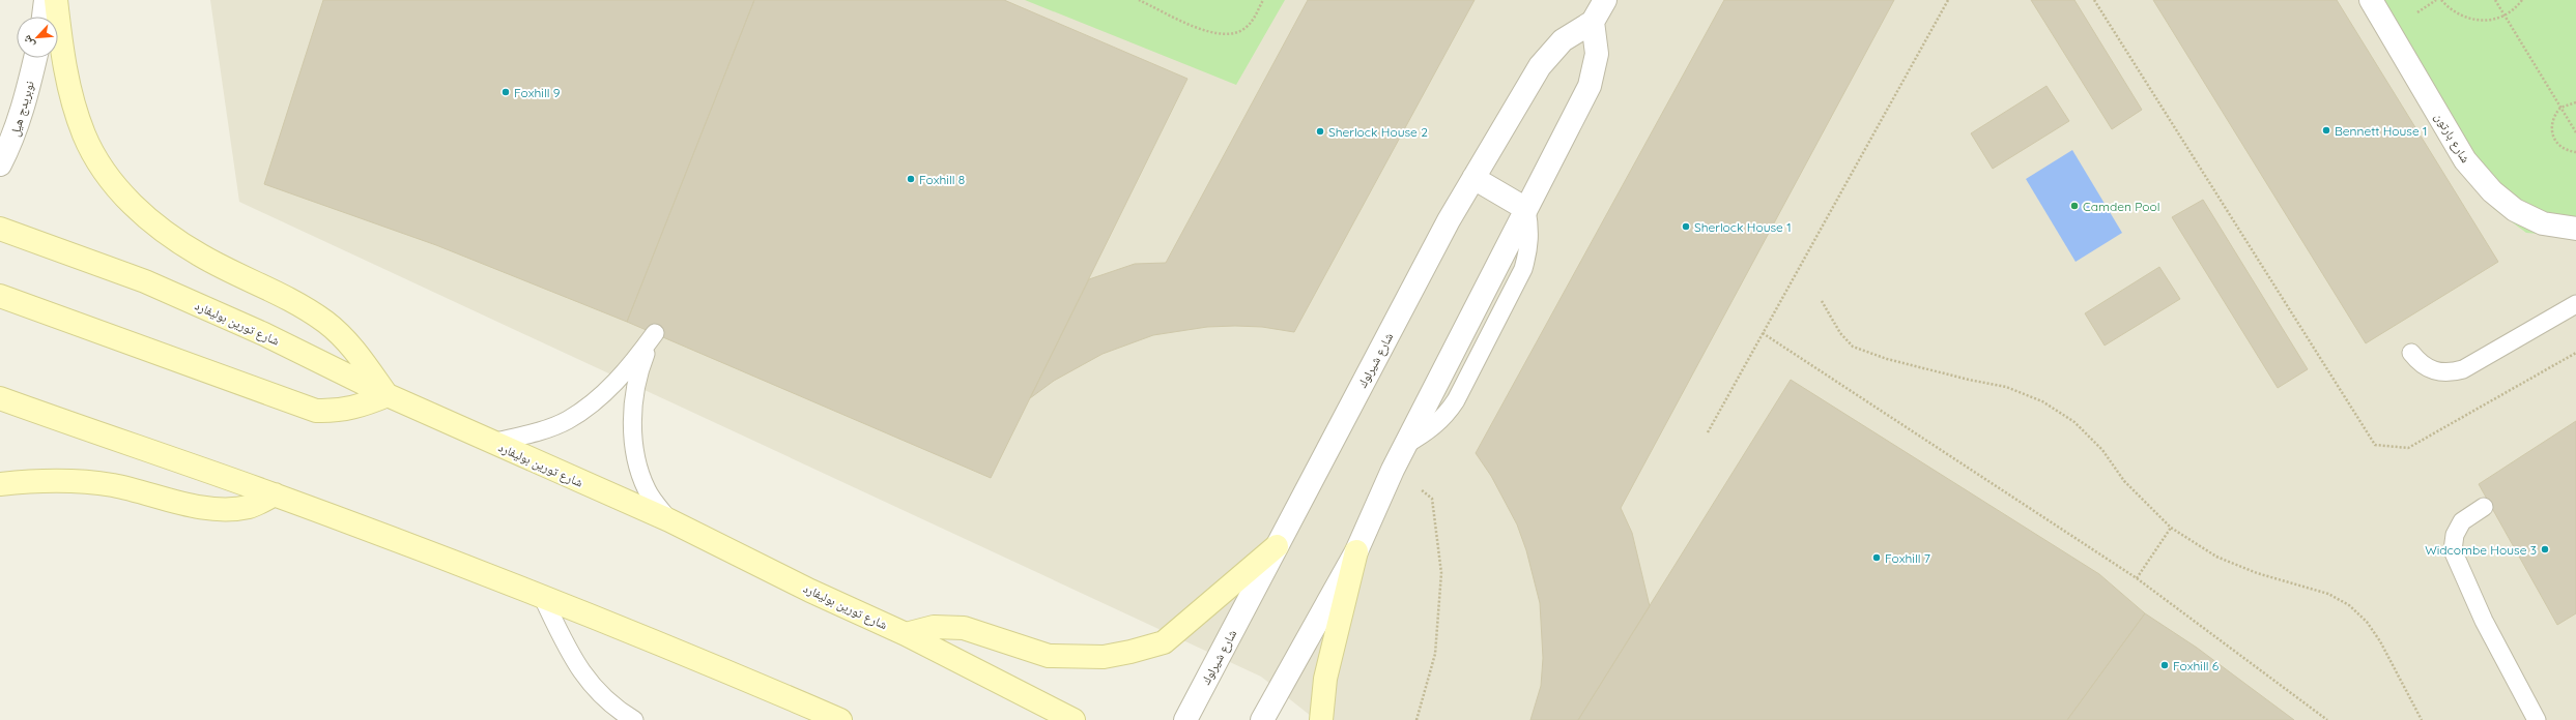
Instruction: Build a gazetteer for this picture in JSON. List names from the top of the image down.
{
  "streets": {
    "main road": ["شارع تورين بوليفارد"],
    "street": ["نوبريدج هيل", "شارع بارتون", "شارع شيرلوك"]
  },
  "places": [
    "Foxhill 9",
    "Bennett House 1",
    "Sherlock House 2",
    "Foxhill 8",
    "Camden Pool",
    "Sherlock House 1",
    "Widcombe House 3",
    "Foxhill 7",
    "Foxhill 6"
  ],
  "north": "bottom left"
}
